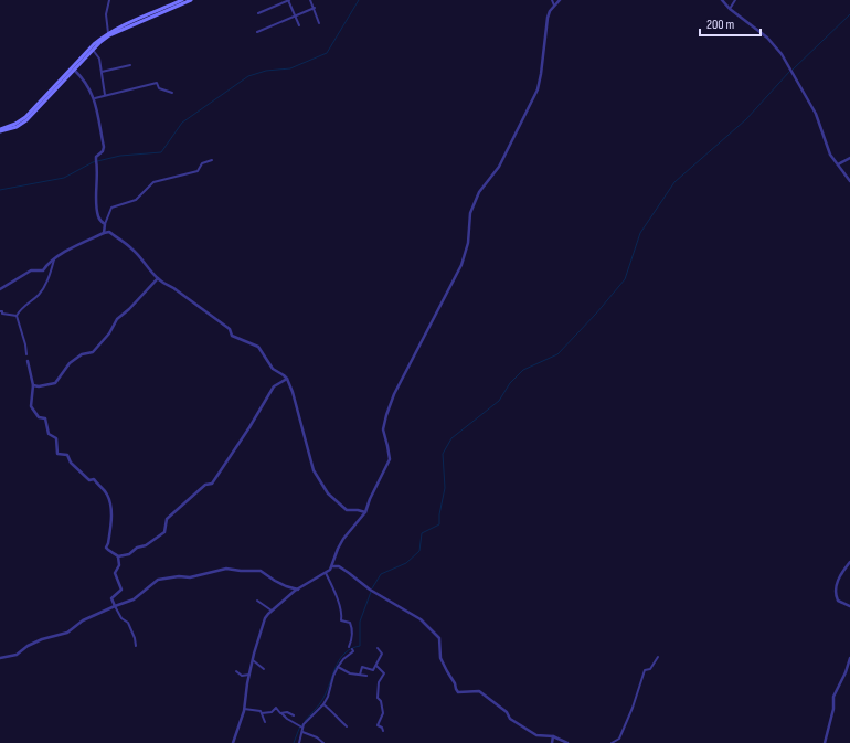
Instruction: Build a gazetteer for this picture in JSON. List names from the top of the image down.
{
  "scale_bar": "200 m"
}
